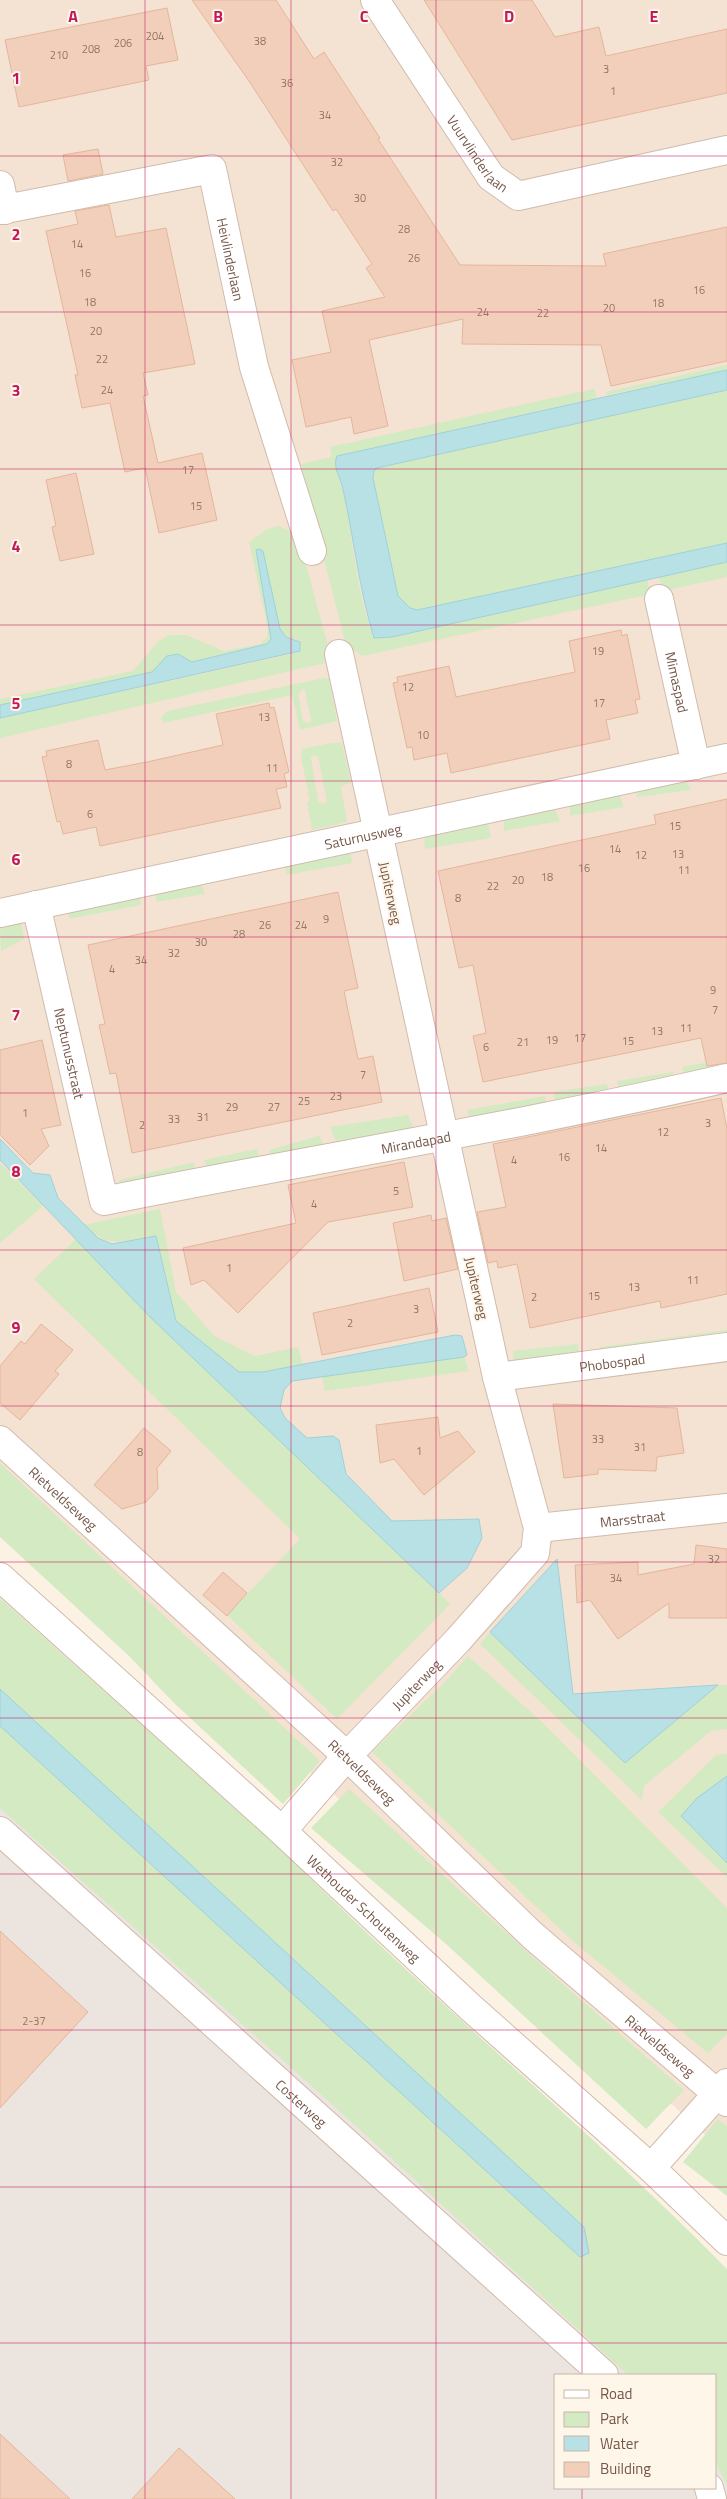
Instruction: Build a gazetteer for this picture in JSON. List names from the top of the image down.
{
  "streets": {
    "street": [
      "Vuurvlinderlaan",
      "Heivlinderlaan",
      "Mimaspad",
      "Saturnusweg",
      "Jupiterweg",
      "Neptunusstraat",
      "Mirandapad",
      "Phobospad",
      "Rietveldseweg",
      "Marsstraat",
      "Wethouder Schoutenweg",
      "Costerweg"
    ]
  },
  "crossings": [
    ["Mimaspad", "Saturnusweg"],
    ["Saturnusweg", "Jupiterweg"],
    ["Saturnusweg", "Neptunusstraat"],
    ["Jupiterweg", "Mirandapad"],
    ["Jupiterweg", "Phobospad"],
    ["Jupiterweg", "Rietveldseweg"],
    ["Jupiterweg", "Marsstraat"],
    ["Jupiterweg", "Wethouder Schoutenweg"],
    ["Neptunusstraat", "Mirandapad"]
  ],
  "house_numbers": [
    "204",
    "38",
    "206",
    "208",
    "210",
    "3",
    "36",
    "1",
    "34",
    "32",
    "30",
    "28",
    "14",
    "26",
    "16",
    "16",
    "18",
    "18",
    "20",
    "24",
    "22",
    "20",
    "22",
    "24",
    "17",
    "15",
    "19",
    "12",
    "17",
    "13",
    "10",
    "8",
    "11",
    "6",
    "15",
    "14",
    "13",
    "12",
    "16",
    "11",
    "18",
    "20",
    "22",
    "8",
    "9",
    "26",
    "24",
    "28",
    "30",
    "32",
    "34",
    "4",
    "9",
    "7",
    "11",
    "13",
    "17",
    "19",
    "15",
    "21",
    "6",
    "7",
    "23",
    "25",
    "29",
    "27",
    "1",
    "31",
    "33",
    "3",
    "2",
    "12",
    "14",
    "16",
    "4",
    "5",
    "4",
    "1",
    "11",
    "13",
    "15",
    "2",
    "3",
    "2",
    "33",
    "31",
    "1",
    "8",
    "32",
    "34",
    "2-37"
  ],
  "legend": [
    "Road",
    "Park",
    "Water",
    "Building"
  ],
  "grid": {
    "columns": [
      "A",
      "B",
      "C",
      "D",
      "E"
    ],
    "rows": [
      "1",
      "2",
      "3",
      "4",
      "5",
      "6",
      "7",
      "8",
      "9"
    ]
  }
}
